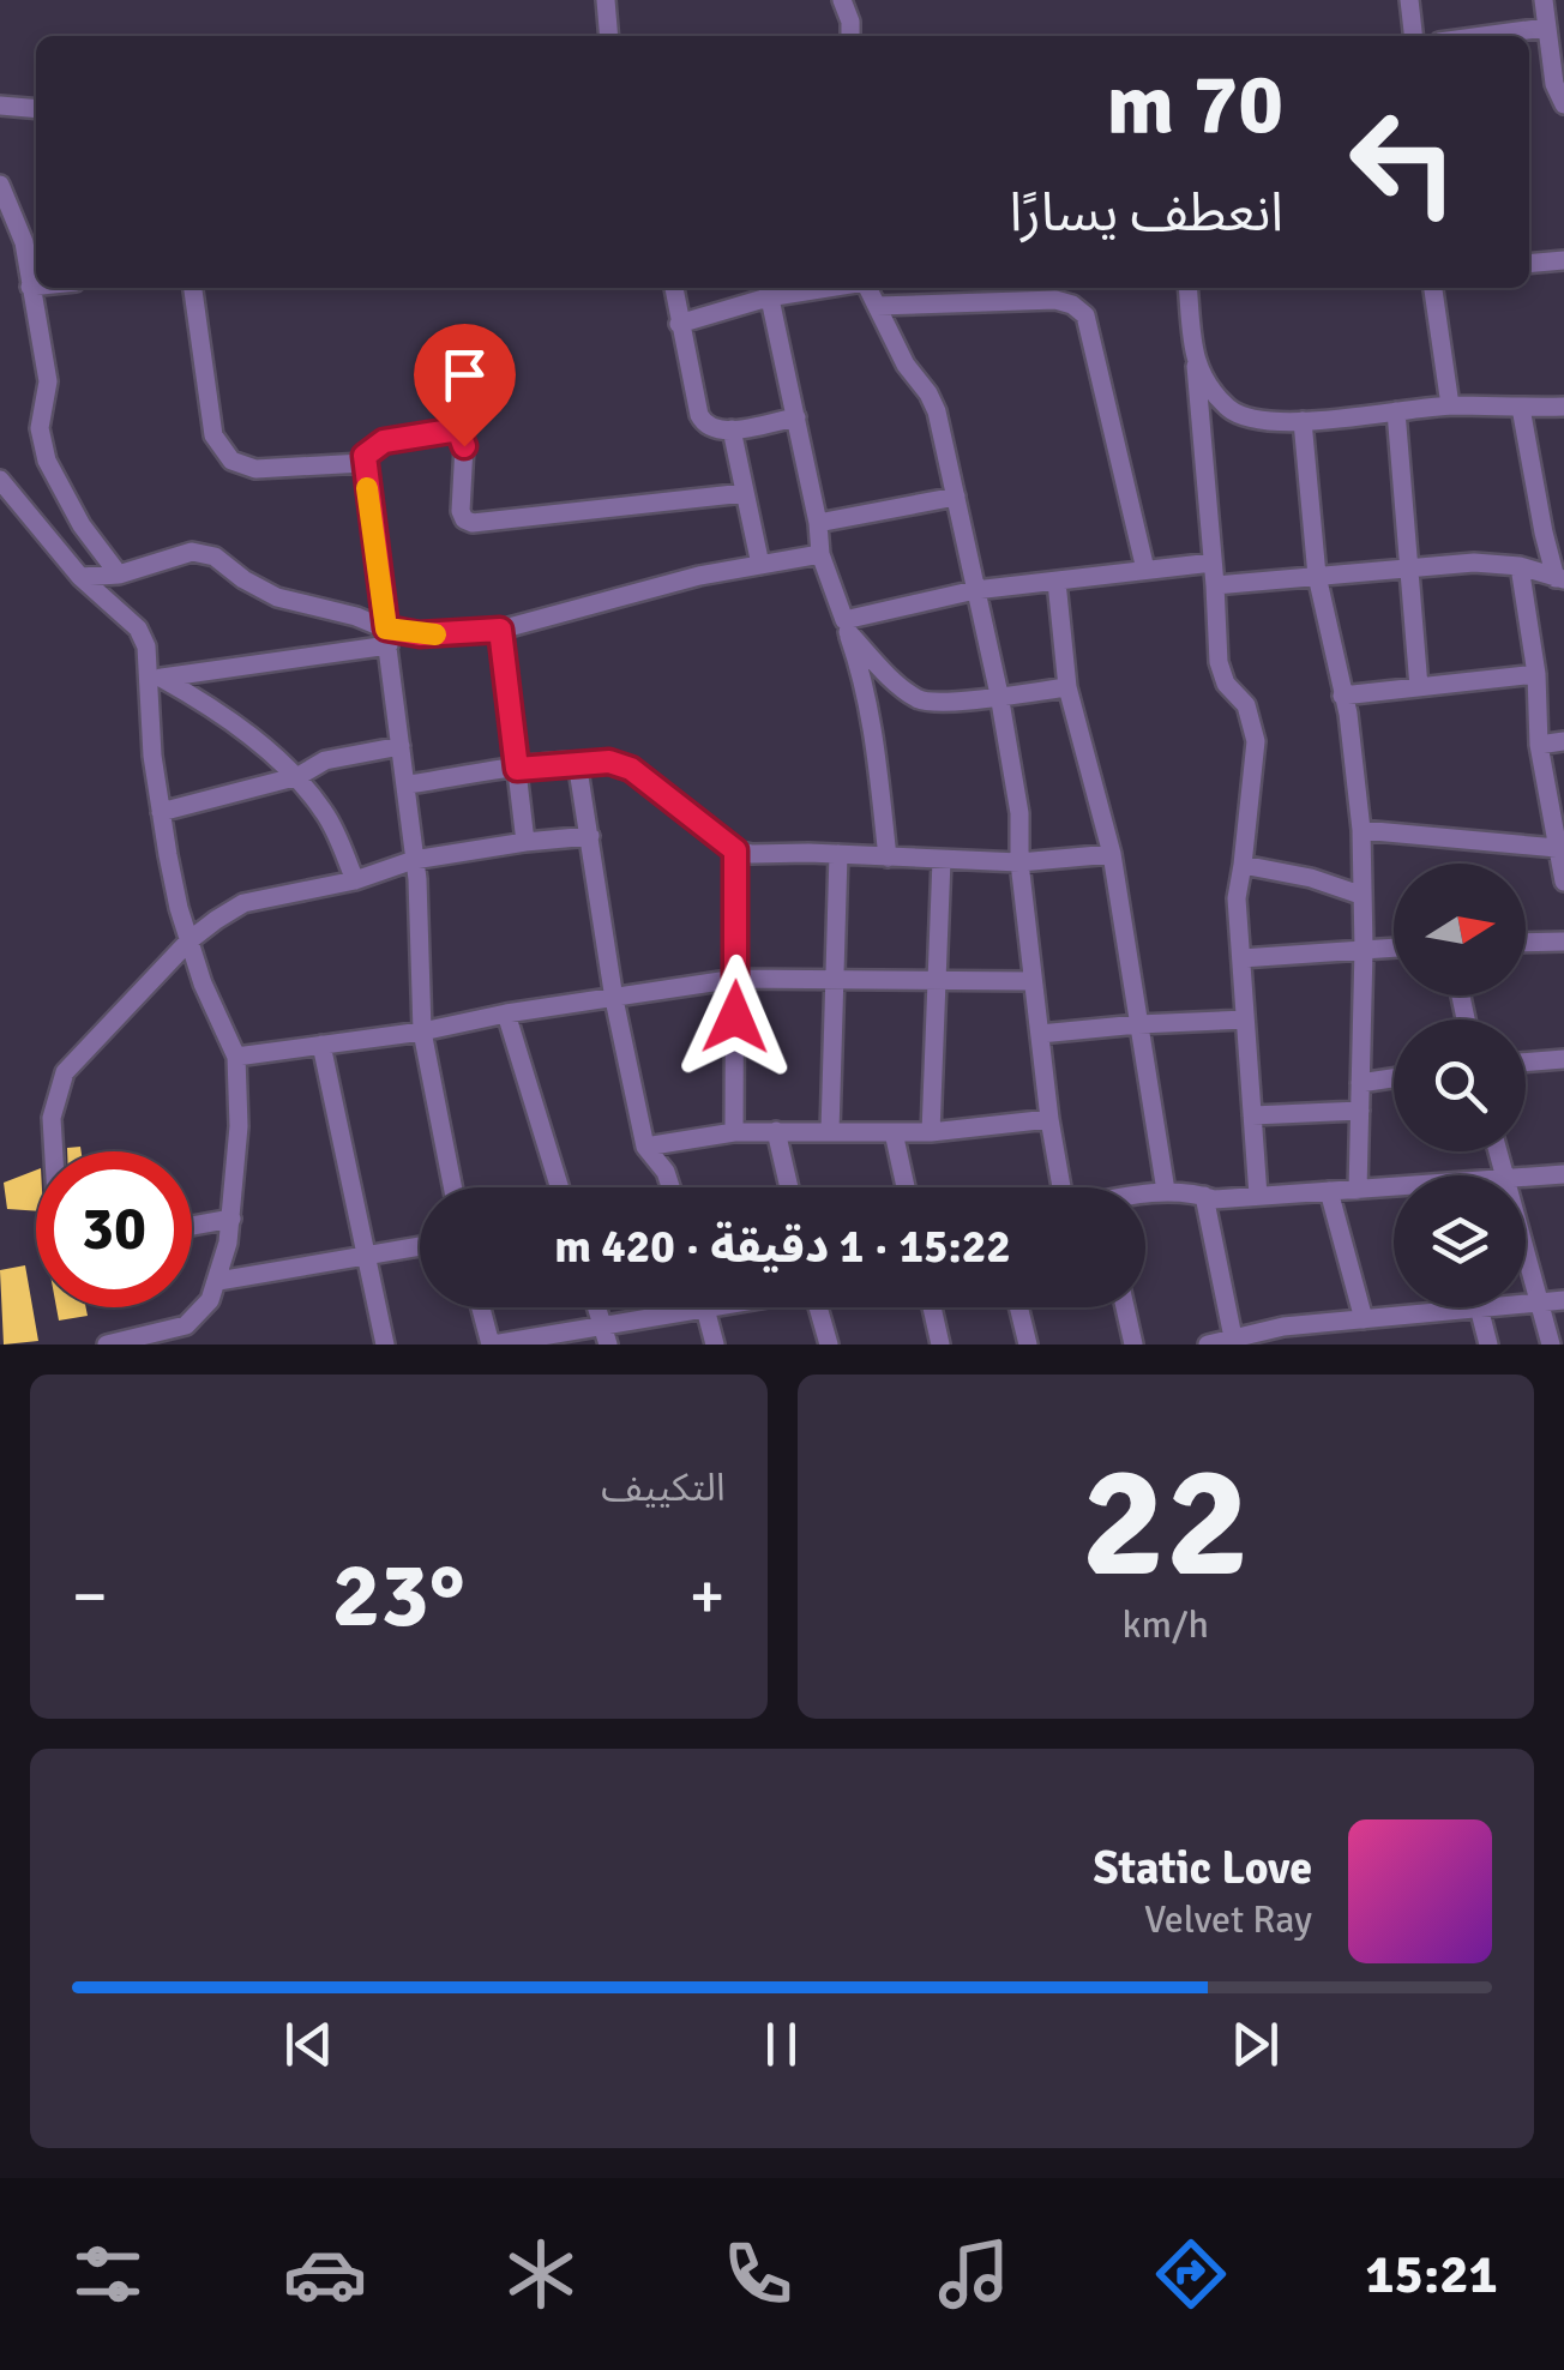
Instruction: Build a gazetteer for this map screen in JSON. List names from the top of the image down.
{
  "north": "right",
  "page": {
    "turn": ["70 m", "انعطف يسارًا"],
    "limit": "30",
    "trip": "15:22 · 1 دقيقة · 420 m",
    "tile": [
      ["22", "km/h"],
      "التكييف"
    ],
    "heat": ["−", "23°", "+"],
    "song": ["Static Love", "Velvet Ray"],
    "tabs": "15:21"
  }
}
